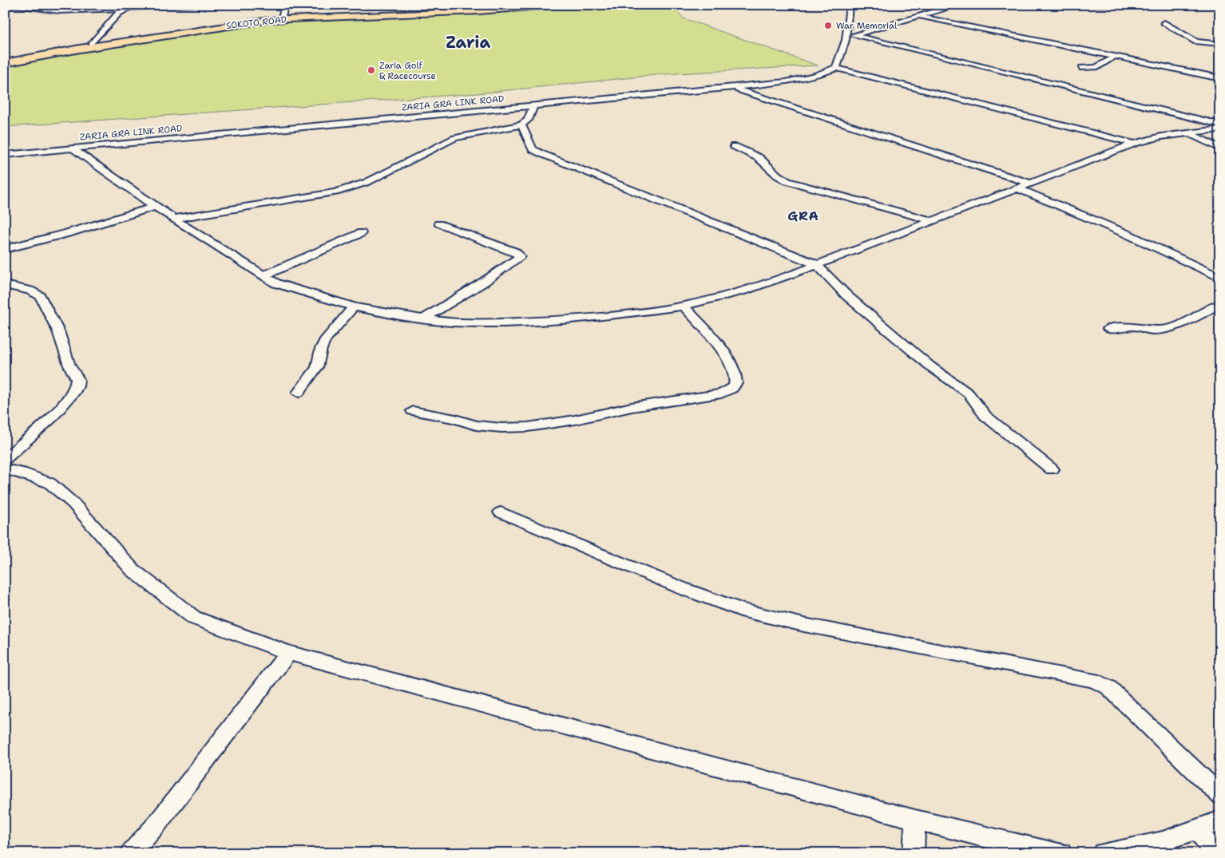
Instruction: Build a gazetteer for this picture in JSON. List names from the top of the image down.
{
  "streets": {
    "main road": ["SOKOTO ROAD"],
    "street": ["ZARIA GRA LINK ROAD"]
  },
  "districts": ["Zaria", "GRA"],
  "places": ["War Memorial", "Zaria Golf & Racecourse"]
}
